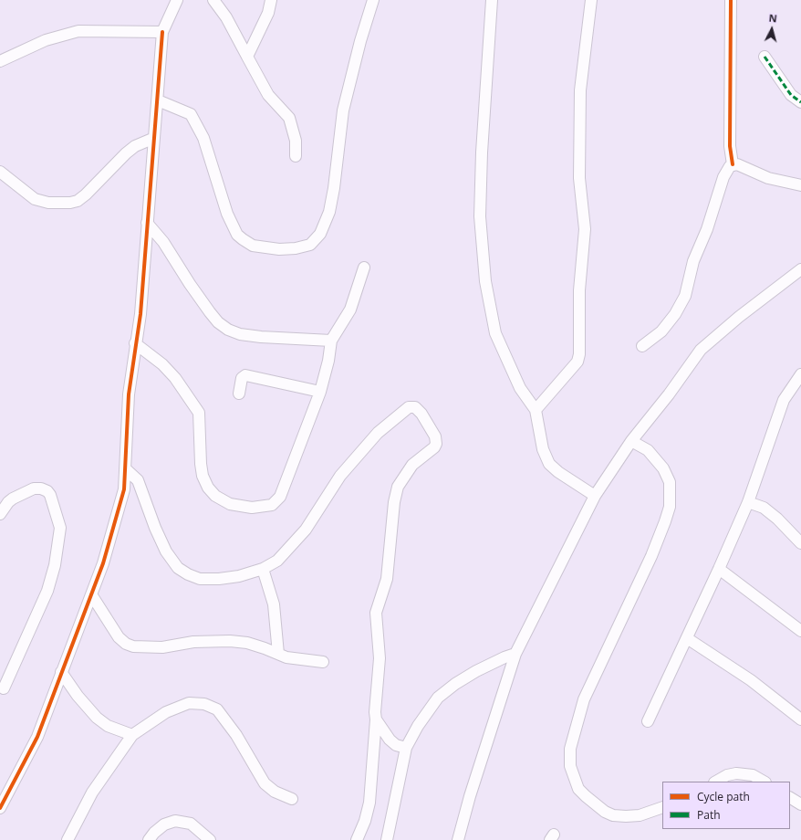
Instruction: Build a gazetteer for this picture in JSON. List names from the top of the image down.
{
  "legend": ["Cycle path", "Path"],
  "north": "top"
}
